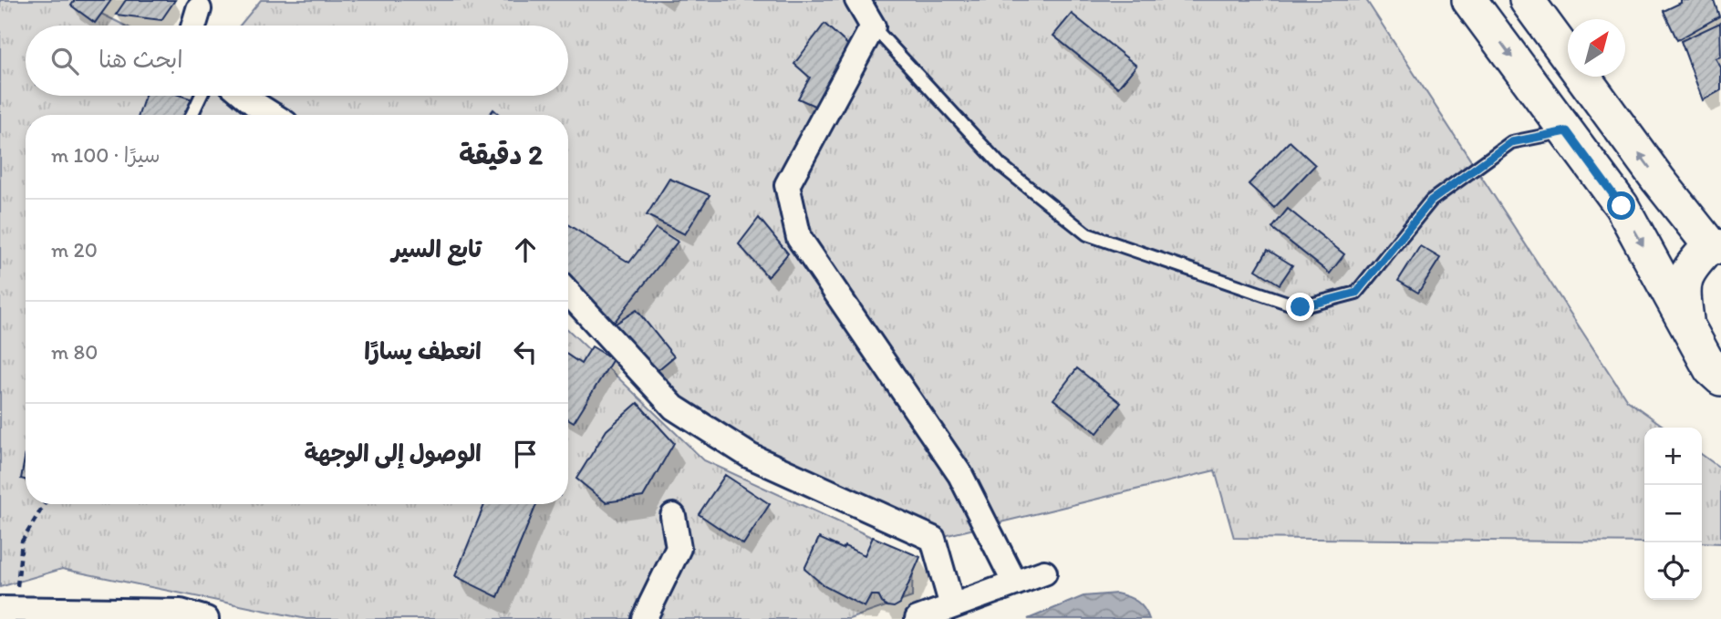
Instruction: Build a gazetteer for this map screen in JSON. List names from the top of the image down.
{
  "north": "top right",
  "page": {
    "search": "ابحث هنا",
    "heading": ["2 دقيقة", "سيرًا · 100 m"],
    "list": [
      ["تابع السير", "20 m"],
      ["انعطف يسارًا", "80 m"],
      "الوصول إلى الوجهة"
    ],
    "map_buttons": ["+", "−"]
  }
}
